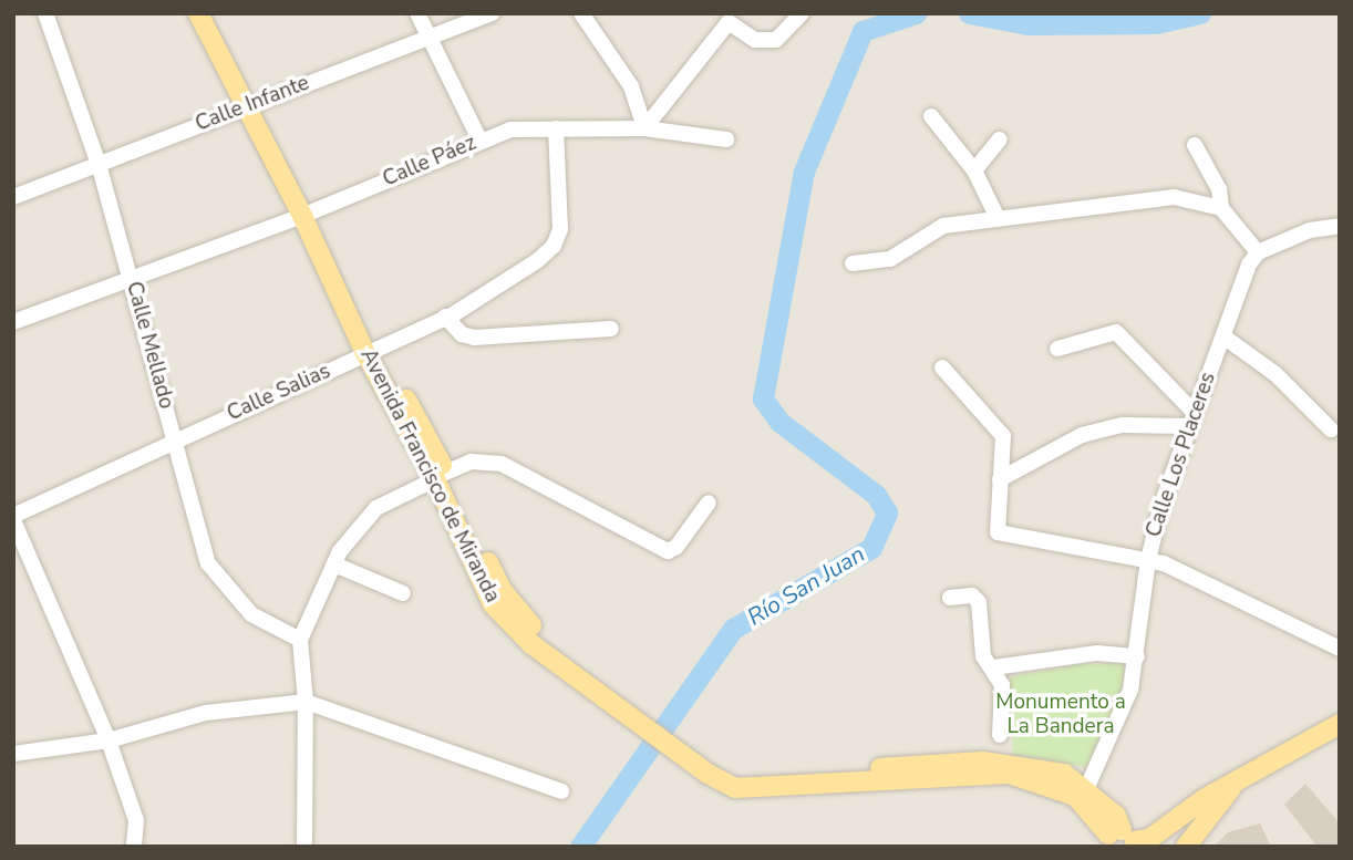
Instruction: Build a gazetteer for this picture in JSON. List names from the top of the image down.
{
  "streets": {
    "main road": ["Avenida Francisco de Miranda"],
    "street": [
      "Calle Infante",
      "Calle Páez",
      "Calle Mellado",
      "Calle Salias",
      "Calle Los Placeres"
    ]
  },
  "crossings": [
    ["Calle Infante", "Calle Mellado"],
    ["Calle Infante", "Avenida Francisco de Miranda"],
    ["Calle Páez", "Calle Mellado"],
    ["Calle Páez", "Calle Salias"],
    ["Calle Páez", "Avenida Francisco de Miranda"],
    ["Calle Mellado", "Calle Salias"],
    ["Calle Salias", "Avenida Francisco de Miranda"],
    ["Calle Los Placeres", "Avenida Francisco de Miranda"]
  ],
  "water": ["Río San Juan"],
  "parks": ["Monumento a La Bandera"]
}
